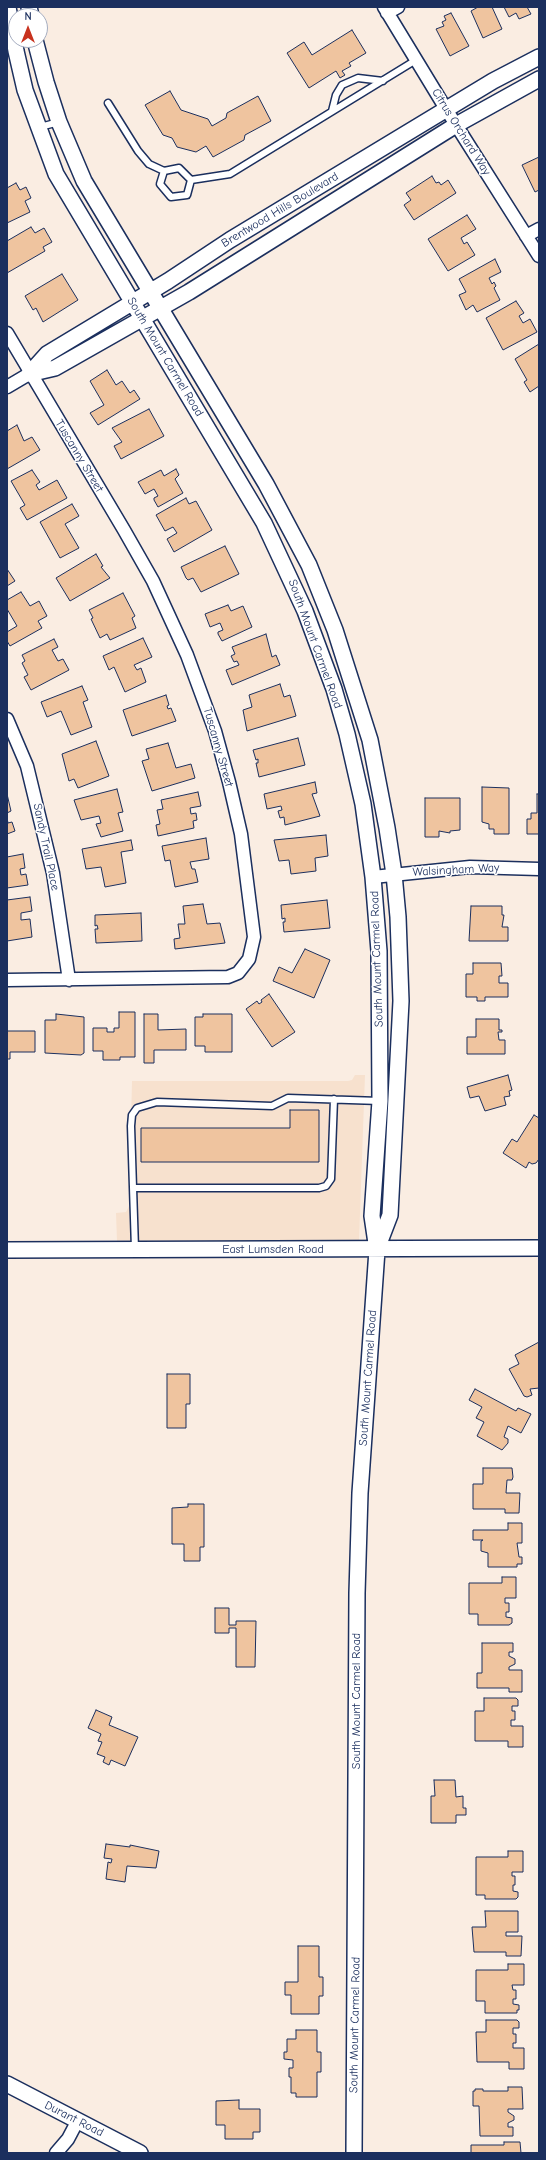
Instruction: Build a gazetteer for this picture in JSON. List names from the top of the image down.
{
  "streets": {
    "street": [
      "Citrus Orchard Way",
      "Brentwood Hills Boulevard",
      "South Mount Carmel Road",
      "Tuscanny Street",
      "Sandy Trail Place",
      "Walsingham Way",
      "East Lumsden Road",
      "Durant Road"
    ]
  },
  "crossings": [
    ["Citrus Orchard Way", "Brentwood Hills Boulevard"],
    ["Brentwood Hills Boulevard", "South Mount Carmel Road"],
    ["Brentwood Hills Boulevard", "Tuscanny Street"],
    ["South Mount Carmel Road", "Walsingham Way"],
    ["South Mount Carmel Road", "East Lumsden Road"],
    ["Tuscanny Street", "Sandy Trail Place"]
  ],
  "north": "top"
}
